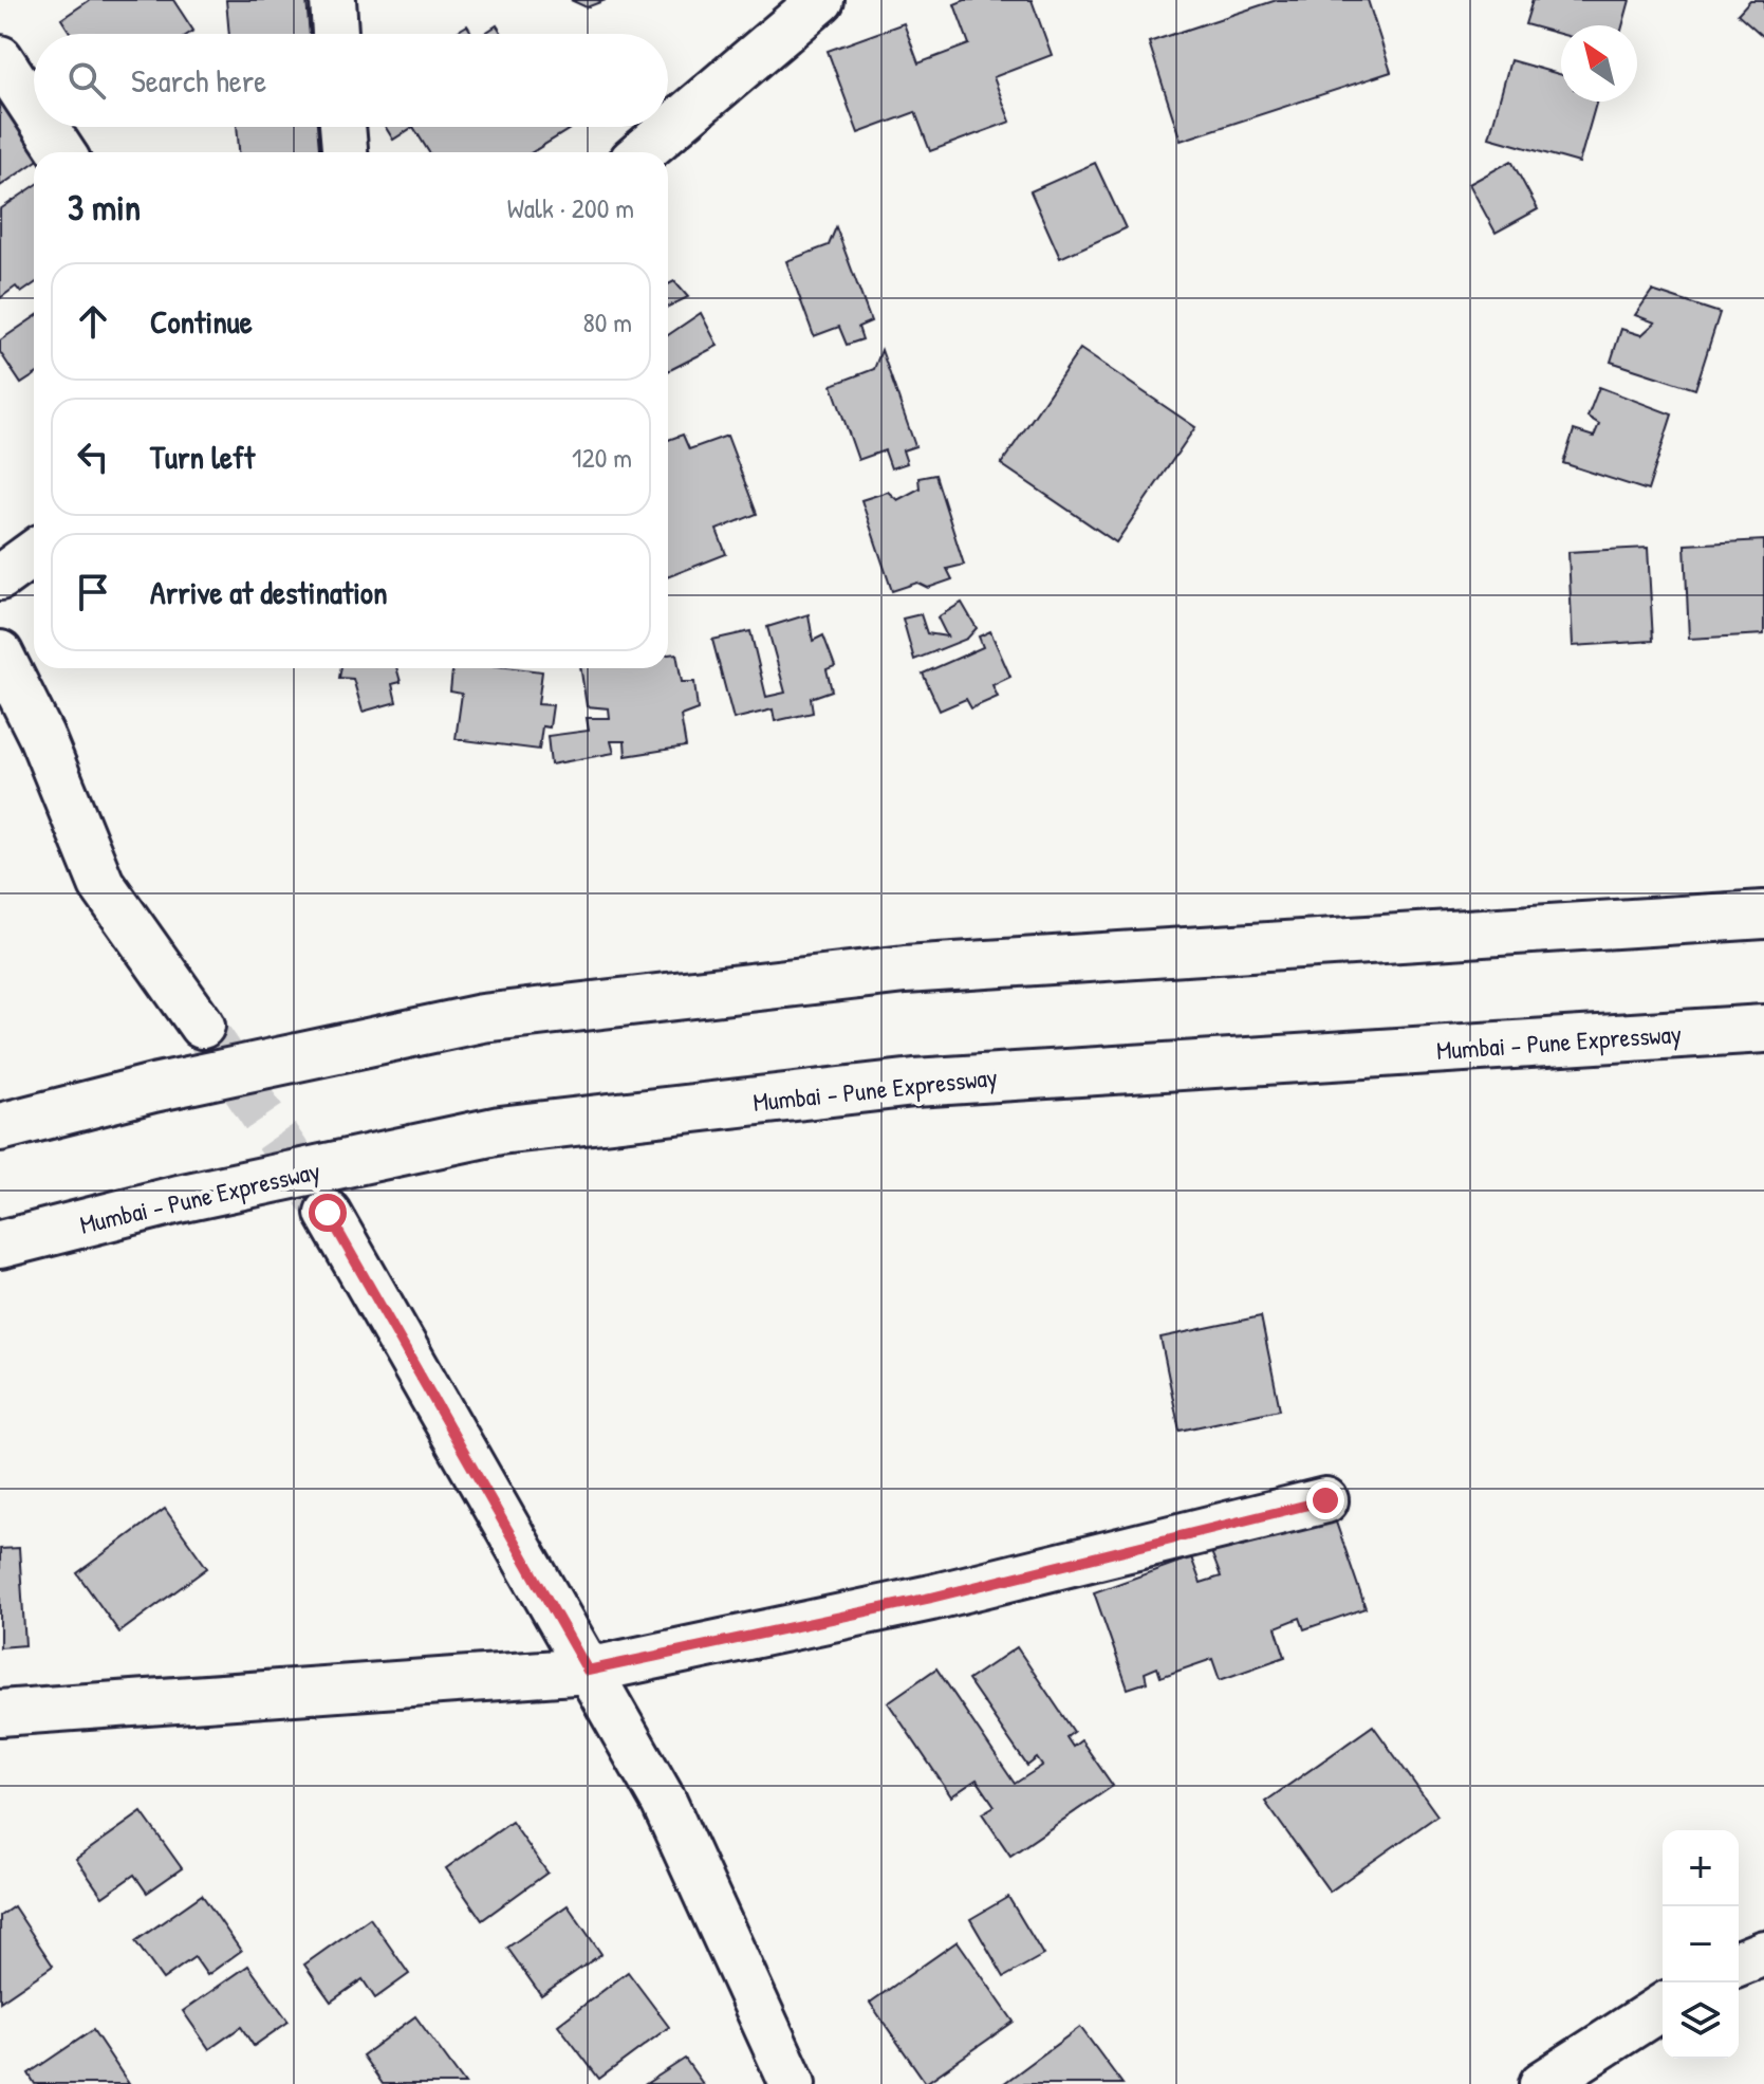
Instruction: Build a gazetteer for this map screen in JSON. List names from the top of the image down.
{
  "streets": {
    "highway": ["Mumbai - Pune Expressway"]
  },
  "north": "top left",
  "page": {
    "search": "Search here",
    "heading": ["3 min", "Walk · 200 m"],
    "list": [
      ["Continue", "80 m"],
      ["Turn left", "120 m"],
      "Arrive at destination"
    ],
    "map_buttons": ["+", "−"]
  }
}
